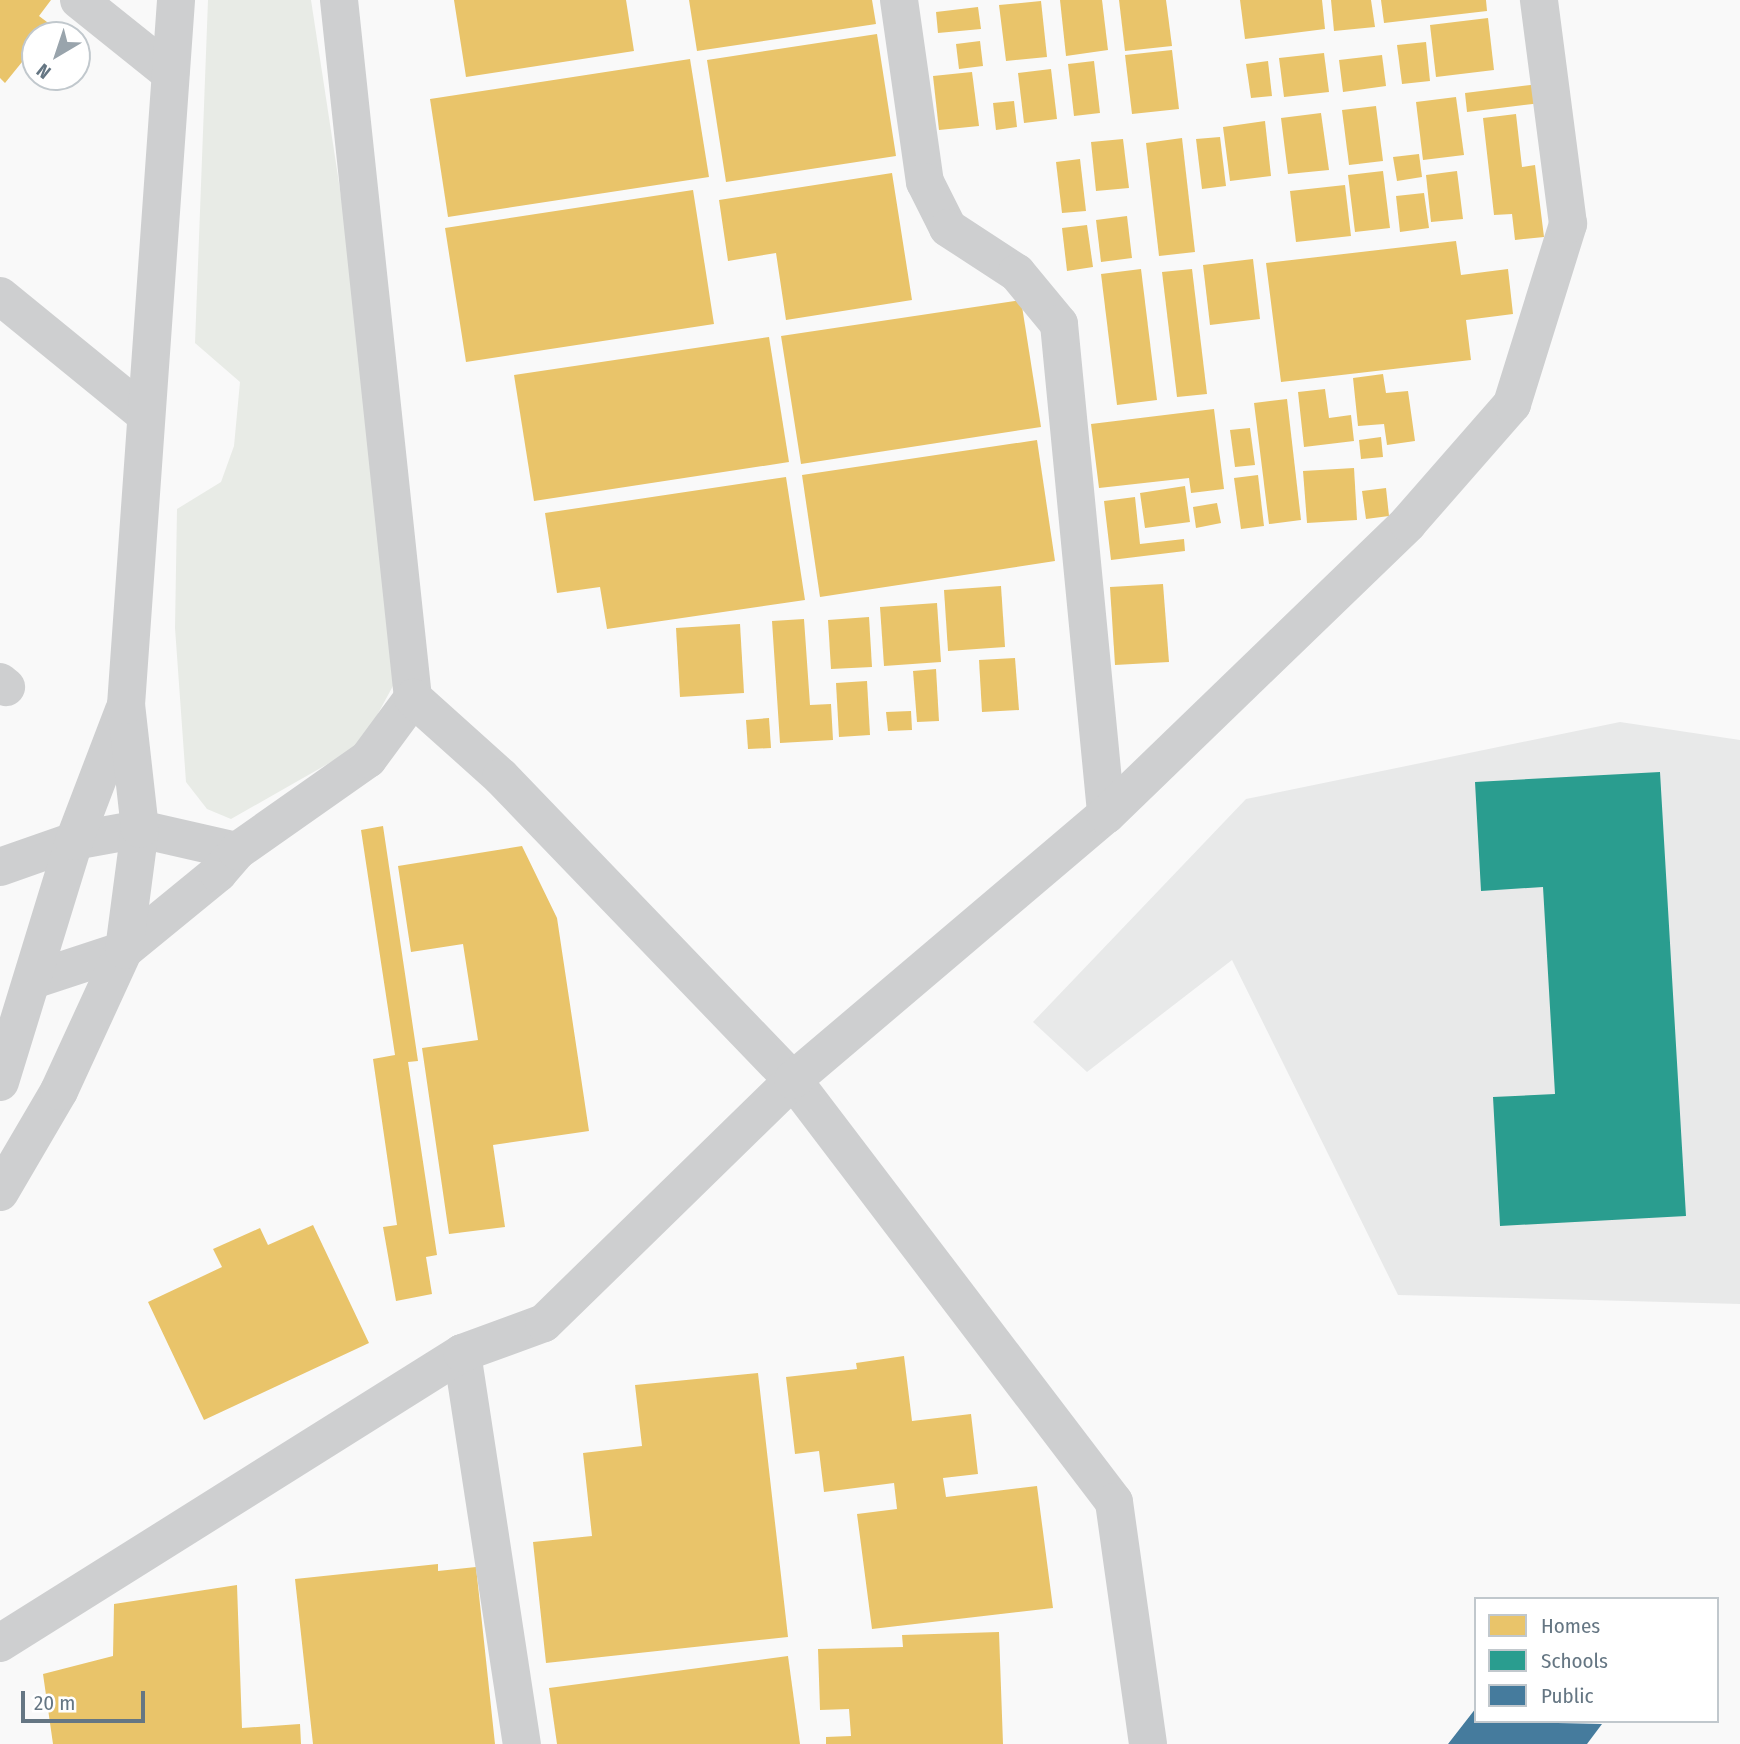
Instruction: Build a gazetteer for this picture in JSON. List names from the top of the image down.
{
  "legend": ["Homes", "Schools", "Public"],
  "scale_bar": "20 m",
  "north": "bottom left"
}
